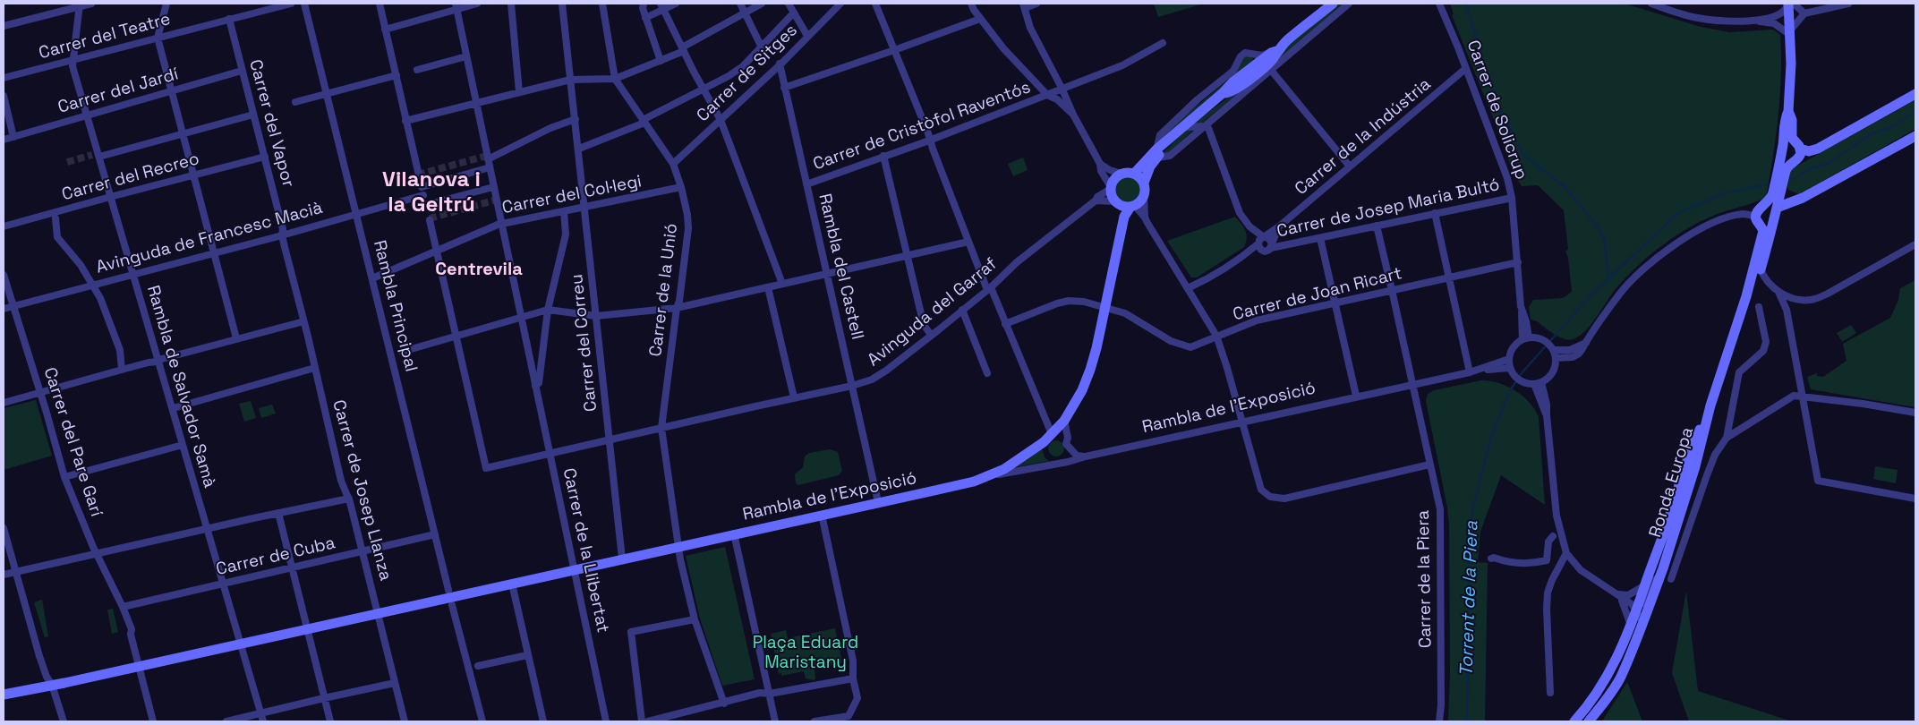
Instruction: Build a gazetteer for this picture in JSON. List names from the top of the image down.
{
  "streets": {
    "street": [
      "Carrer del Teatre",
      "Carrer de Sitges",
      "Carrer del Jardí",
      "Carrer de Solicrup",
      "Carrer del Vapor",
      "Carrer de Cristòfol Raventós",
      "Carrer de la Indústria",
      "Carrer del Recreo",
      "Carrer del Col·legi",
      "Carrer de Josep Maria Bultó",
      "Avinguda de Francesc Macià",
      "Rambla del Castell",
      "Carrer de la Unió",
      "Carrer de Joan Ricart",
      "Rambla Principal",
      "Avinguda del Garraf",
      "Carrer del Correu",
      "Rambla de Salvador Samà",
      "Rambla de l'Exposició",
      "Carrer del Pare Garí",
      "Ronda Europa",
      "Carrer de Josep Llanza",
      "Carrer de la Llibertat",
      "Carrer de Cuba",
      "Carrer de la Piera"
    ]
  },
  "crossings": [
    ["Carrer del Teatre", "Carrer del Vapor"],
    ["Carrer del Teatre", "Rambla de Salvador Samà"],
    ["Carrer de Sitges", "Rambla del Castell"],
    ["Carrer de Sitges", "Carrer de la Unió"],
    ["Carrer del Jardí", "Carrer del Vapor"],
    ["Carrer del Jardí", "Rambla de Salvador Samà"],
    ["Carrer de Solicrup", "Carrer de la Indústria"],
    ["Carrer de Solicrup", "Carrer de Josep Maria Bultó"],
    ["Carrer de Solicrup", "Carrer de Joan Ricart"],
    ["Carrer de Solicrup", "Rambla de l'Exposició"],
    ["Carrer del Vapor", "Carrer del Recreo"],
    ["Carrer del Vapor", "Avinguda de Francesc Macià"],
    ["Carrer del Vapor", "Carrer de Josep Llanza"],
    ["Carrer de Cristòfol Raventós", "Rambla del Castell"],
    ["Carrer de la Indústria", "Carrer de Josep Maria Bultó"],
    ["Carrer del Recreo", "Rambla de Salvador Samà"],
    ["Carrer del Col·legi", "Carrer de la Unió"],
    ["Carrer del Col·legi", "Rambla Principal"],
    ["Carrer del Col·legi", "Carrer del Correu"],
    ["Carrer del Col·legi", "Carrer de la Llibertat"],
    ["Carrer de Josep Maria Bultó", "Carrer de la Piera"],
    ["Avinguda de Francesc Macià", "Rambla Principal"],
    ["Avinguda de Francesc Macià", "Rambla de Salvador Samà"],
    ["Avinguda de Francesc Macià", "Carrer del Pare Garí"],
    ["Rambla del Castell", "Avinguda del Garraf"],
    ["Rambla del Castell", "Rambla de l'Exposició"],
    ["Carrer de la Unió", "Avinguda del Garraf"],
    ["Carrer de la Unió", "Rambla de l'Exposició"],
    ["Carrer de Joan Ricart", "Rambla de l'Exposició"],
    ["Carrer de Joan Ricart", "Carrer de la Piera"],
    ["Rambla Principal", "Rambla de l'Exposició"],
    ["Rambla Principal", "Carrer de Cuba"],
    ["Avinguda del Garraf", "Carrer del Correu"],
    ["Avinguda del Garraf", "Carrer de la Llibertat"],
    ["Carrer del Correu", "Rambla de l'Exposició"],
    ["Rambla de Salvador Samà", "Rambla de l'Exposició"],
    ["Rambla de Salvador Samà", "Carrer de Cuba"],
    ["Rambla de l'Exposició", "Carrer del Pare Garí"],
    ["Rambla de l'Exposició", "Carrer de Josep Llanza"],
    ["Rambla de l'Exposició", "Carrer de la Llibertat"],
    ["Rambla de l'Exposició", "Carrer de la Piera"],
    ["Carrer del Pare Garí", "Carrer de Cuba"],
    ["Carrer de Josep Llanza", "Carrer de Cuba"]
  ],
  "districts": ["Vilanova i la Geltrú", "Centrevila"],
  "water": ["Torrent de la Piera"],
  "parks": ["Plaça Eduard Maristany"]
}
